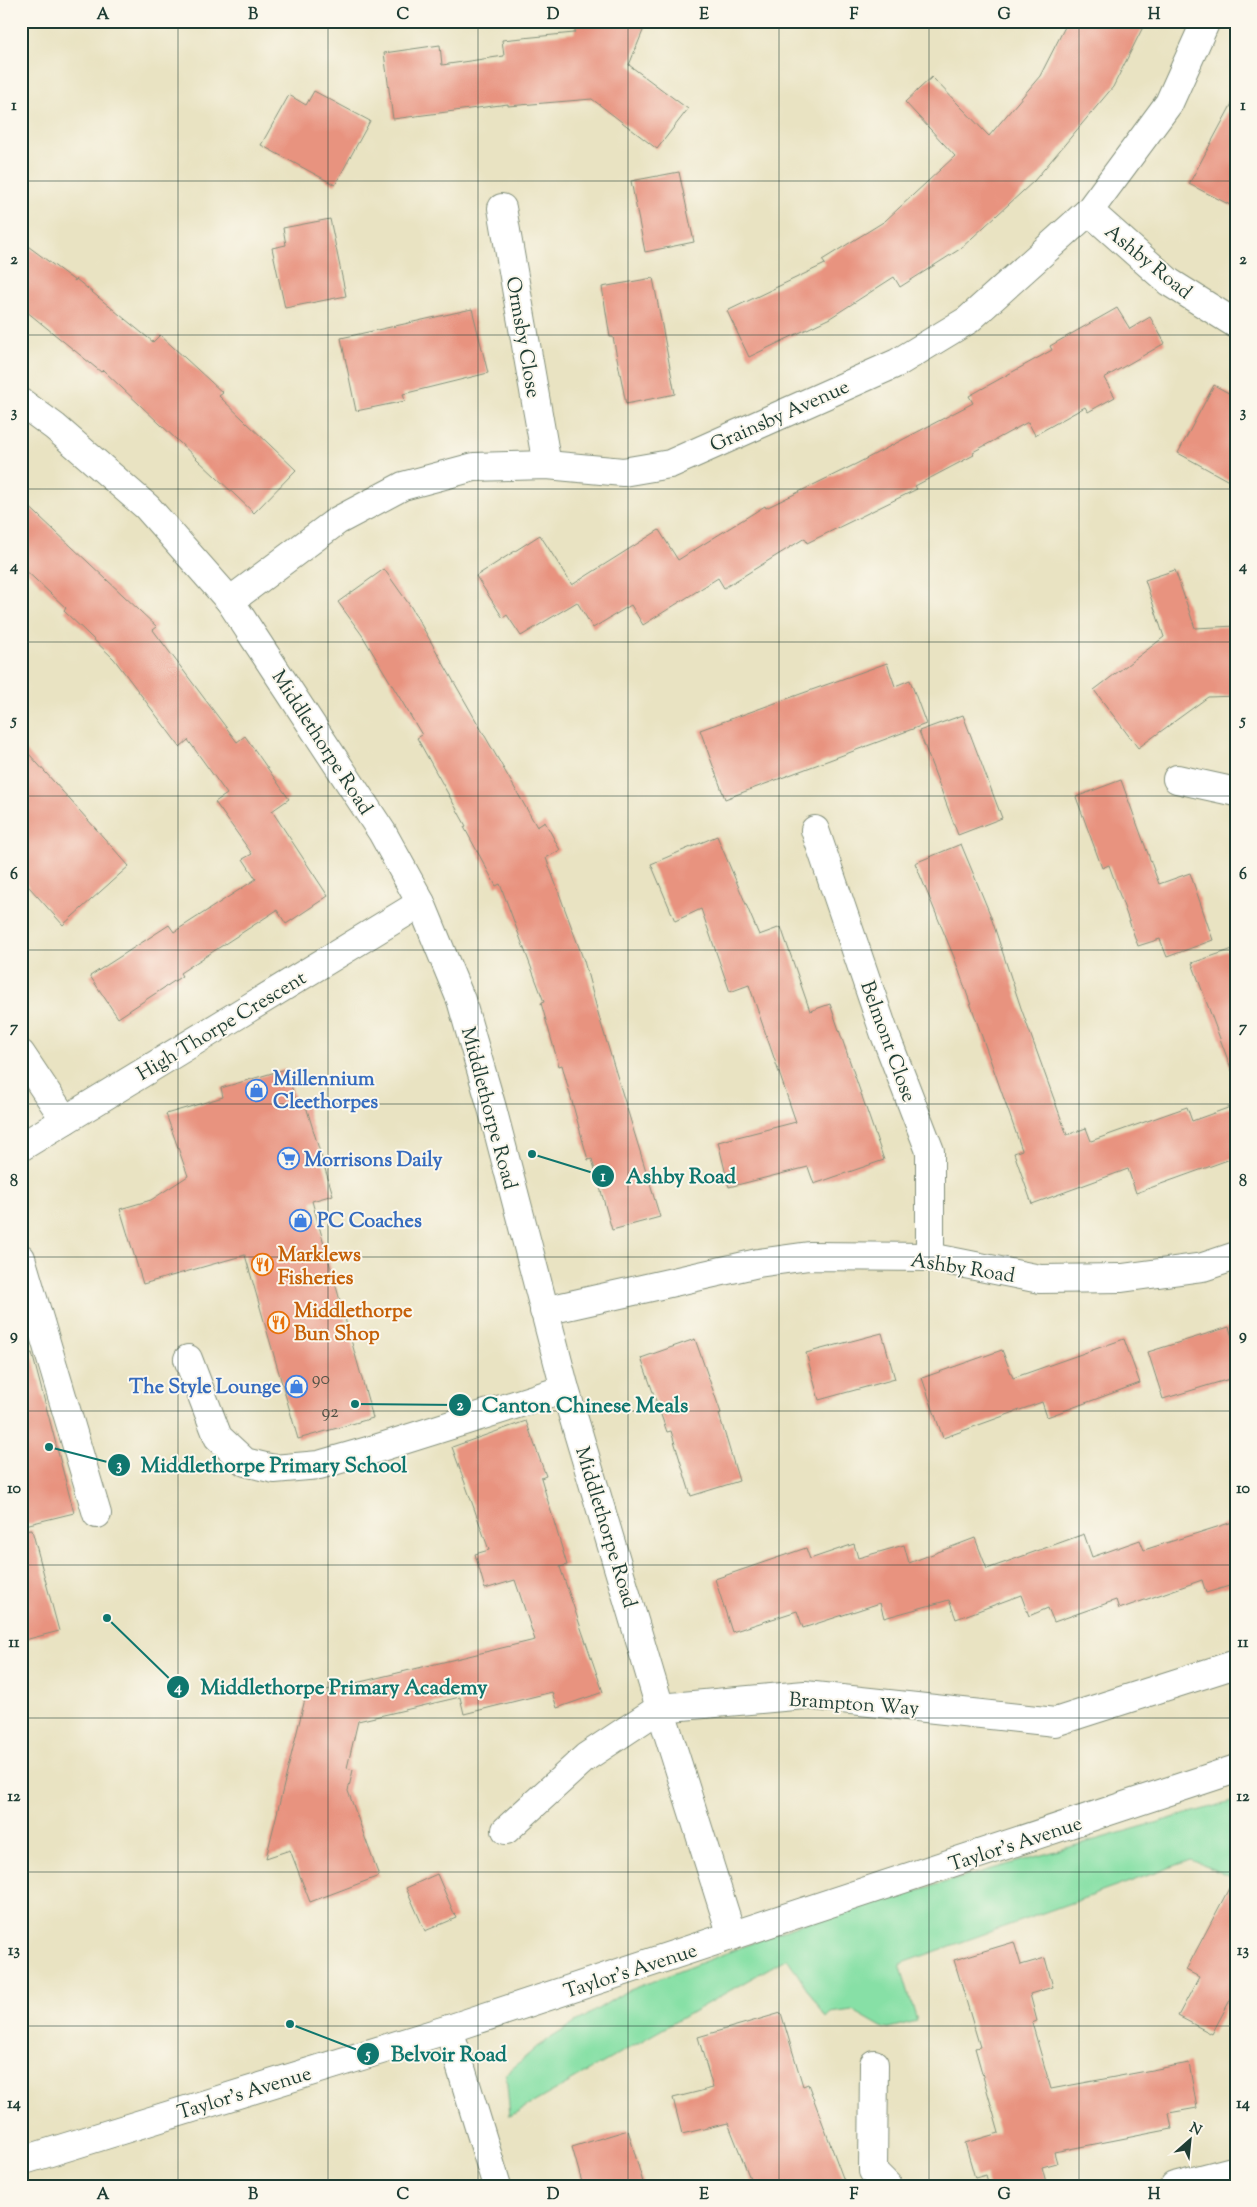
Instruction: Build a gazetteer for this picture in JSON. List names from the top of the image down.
{
  "streets": {
    "street": [
      "Ashby Road",
      "Ormsby Close",
      "Grainsby Avenue",
      "Middlethorpe Road",
      "High Thorpe Crescent",
      "Belmont Close",
      "Brampton Way",
      "Taylor's Avenue"
    ]
  },
  "crossings": [
    ["Ashby Road", "Grainsby Avenue"],
    ["Ashby Road", "Middlethorpe Road"],
    ["Ashby Road", "Belmont Close"],
    ["Ormsby Close", "Grainsby Avenue"],
    ["Grainsby Avenue", "Middlethorpe Road"],
    ["Middlethorpe Road", "High Thorpe Crescent"],
    ["Middlethorpe Road", "Brampton Way"],
    ["Middlethorpe Road", "Taylor's Avenue"]
  ],
  "places": {
    "shop": ["Millennium Cleethorpes", "PC Coaches", "The Style Lounge"],
    "other": [
      "Ashby Road",
      "Canton Chinese Meals",
      "Middlethorpe Primary School",
      "Middlethorpe Primary Academy",
      "Belvoir Road"
    ],
    "supermarket": ["Morrisons Daily"],
    "restaurant": ["Marklews Fisheries", "Middlethorpe Bun Shop"]
  },
  "house_numbers": ["90", "92"],
  "north": "top right",
  "grid": {
    "columns": [
      "A",
      "B",
      "C",
      "D",
      "E",
      "F",
      "G",
      "H"
    ],
    "rows": [
      "1",
      "2",
      "3",
      "4",
      "5",
      "6",
      "7",
      "8",
      "9",
      "10",
      "11",
      "12",
      "13",
      "14"
    ]
  }
}
